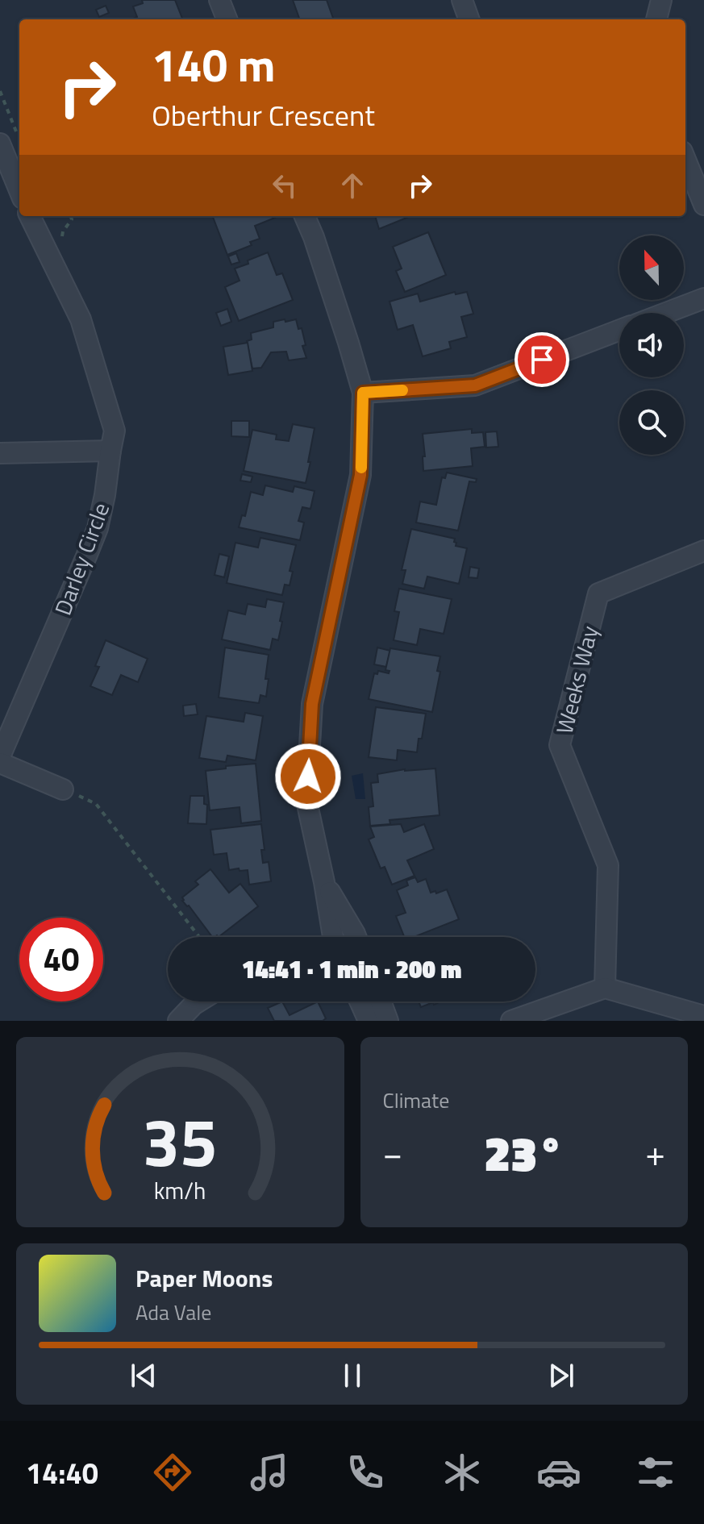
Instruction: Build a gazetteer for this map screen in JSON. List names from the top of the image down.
{
  "streets": {
    "street": ["Darley Circle", "Weeks Way"]
  },
  "north": "top",
  "page": {
    "turn": ["140 m", "Oberthur Crescent"],
    "limit": "40",
    "trip": "14:41 · 1 min · 200 m",
    "tile": "Climate",
    "heat": ["−", "23°", "+"],
    "song": ["Paper Moons", "Ada Vale"],
    "tabs": "14:40",
    "gauge": ["35", "km/h"]
  }
}
